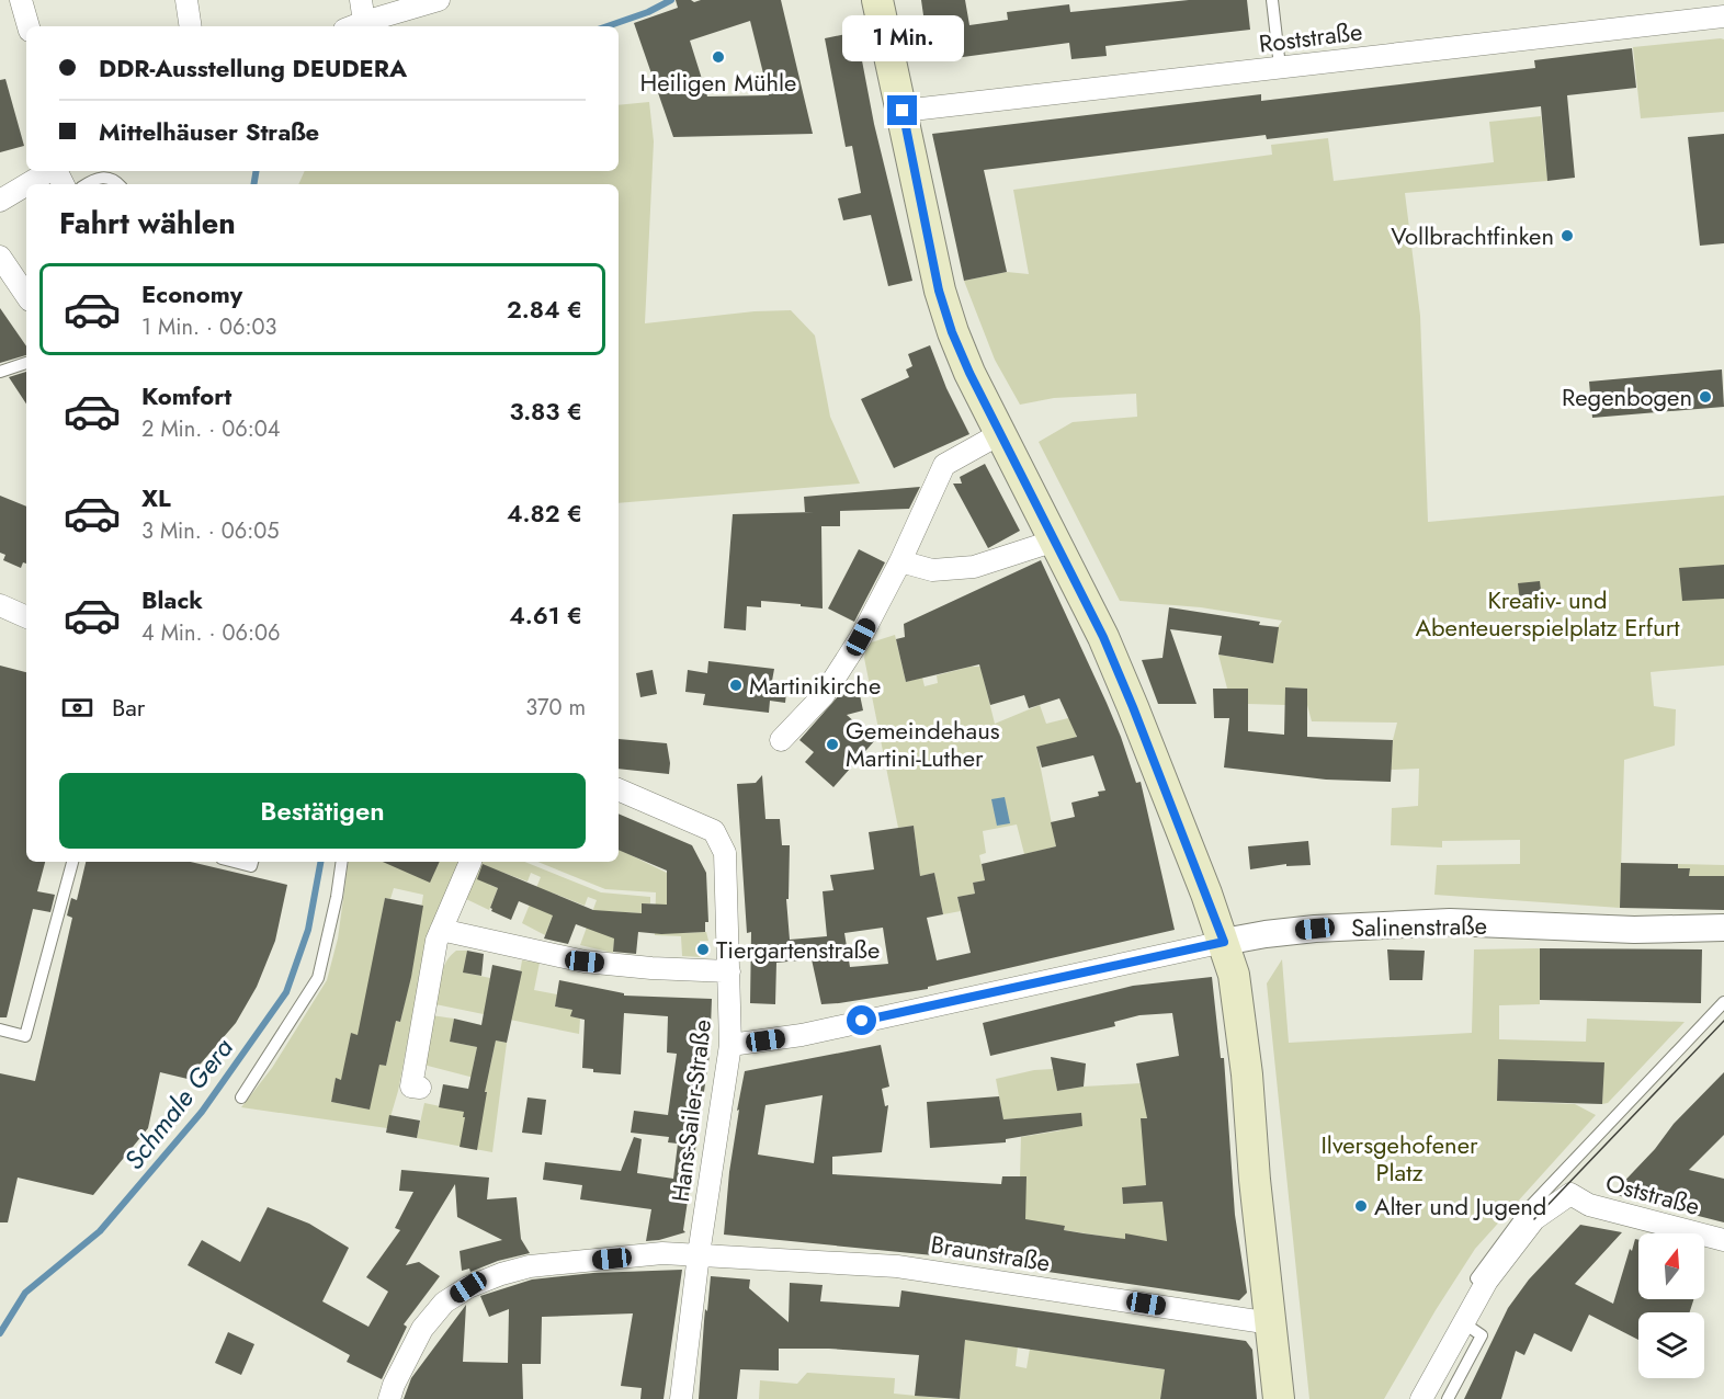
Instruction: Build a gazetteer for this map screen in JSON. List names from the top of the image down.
{
  "streets": {
    "street": [
      "Roststraße",
      "Salinenstraße",
      "Hans-Sailer-Straße",
      "Oststraße",
      "Braunstraße"
    ]
  },
  "crossings": [
    ["Salinenstraße", "Hans-Sailer-Straße"],
    ["Hans-Sailer-Straße", "Braunstraße"]
  ],
  "water": ["Schmale Gera"],
  "parks": ["Kreativ- und Abenteuerspielplatz Erfurt", "Ilversgehofener Platz"],
  "places": [
    "Heiligen Mühle",
    "Vollbrachtfinken",
    "Regenbogen",
    "Martinikirche",
    "Gemeindehaus Martini-Luther",
    "Tiergartenstraße",
    "Alter und Jugend"
  ],
  "north": "top",
  "page": {
    "bubble": "1 Min.",
    "banner": ["DDR-Ausstellung DEUDERA", "Mittelhäuser Straße"],
    "heading": "Fahrt wählen",
    "list": [
      {
        "name": "Economy",
        "note": "1 Min. · 06:03",
        "value": "2.84 €"
      },
      {
        "name": "Komfort",
        "note": "2 Min. · 06:04",
        "value": "3.83 €"
      },
      {
        "name": "XL",
        "note": "3 Min. · 06:05",
        "value": "4.82 €"
      },
      {
        "name": "Black",
        "note": "4 Min. · 06:06",
        "value": "4.61 €"
      }
    ],
    "pay": ["Bar", "370 m"],
    "buttons": "Bestätigen"
  }
}
